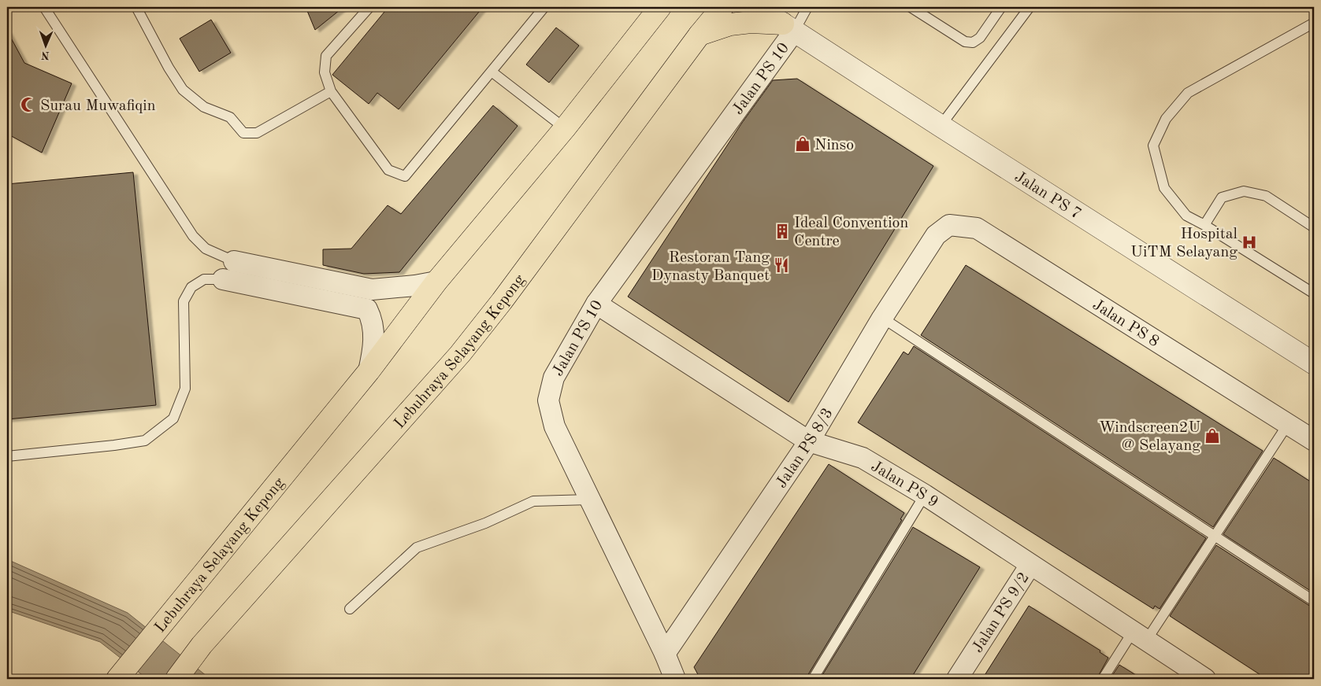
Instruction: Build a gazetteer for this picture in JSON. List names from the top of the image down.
{
  "streets": {
    "main road": ["Lebuhraya Selayang Kepong"],
    "street": [
      "Jalan PS 10",
      "Jalan PS 7",
      "Jalan PS 8",
      "Jalan PS 8/3",
      "Jalan PS 9",
      "Jalan PS 9/2"
    ]
  },
  "crossings": [
    ["Jalan PS 10", "Jalan PS 7"],
    ["Jalan PS 10", "Jalan PS 8/3"],
    ["Jalan PS 10", "Jalan PS 9"],
    ["Jalan PS 8", "Jalan PS 8/3"],
    ["Jalan PS 8/3", "Jalan PS 9"],
    ["Jalan PS 9", "Jalan PS 9/2"]
  ],
  "places": {
    "mosque": ["Surau Muwafiqin"],
    "shop": ["Ninso", "Windscreen2U @ Selayang"],
    "building": ["Ideal Convention Centre"],
    "hospital": ["Hospital UiTM Selayang"],
    "restaurant": ["Restoran Tang Dynasty Banquet"]
  },
  "north": "bottom"
}
